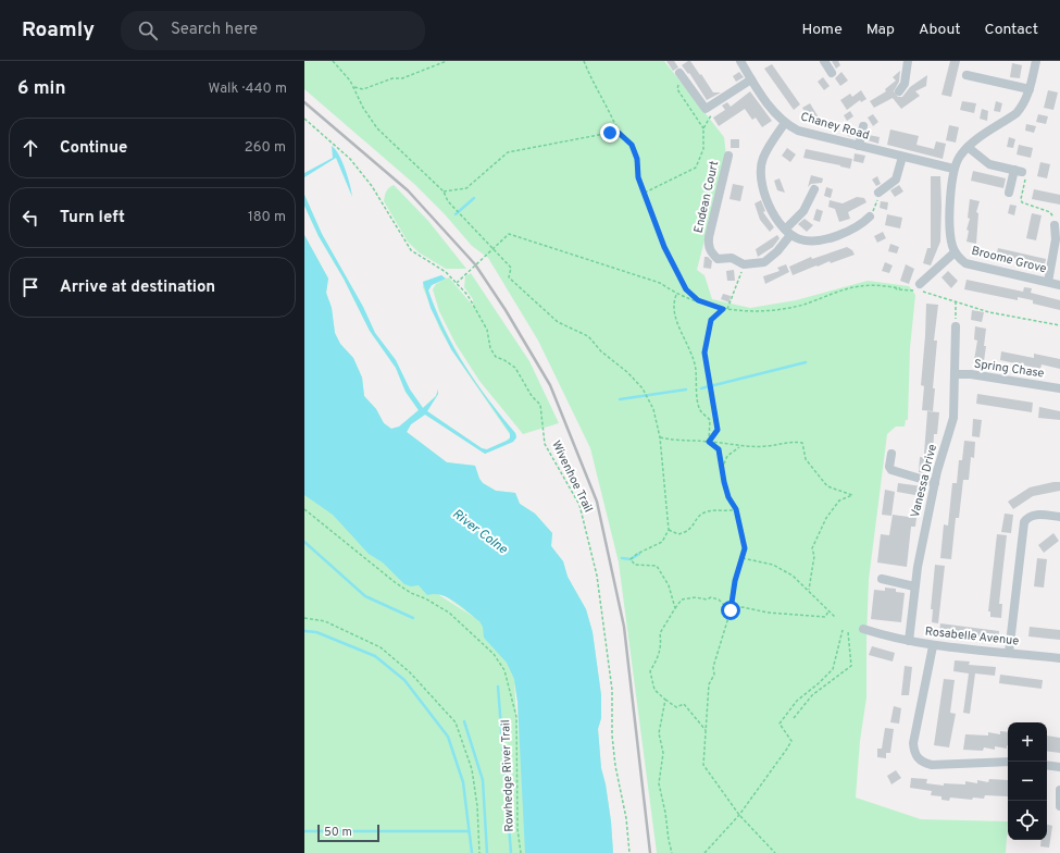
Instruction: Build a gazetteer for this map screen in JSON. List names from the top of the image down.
{
  "streets": {
    "street": [
      "Chaney Road",
      "Endean Court",
      "Broome Grove",
      "Spring Chase",
      "Vanessa Drive",
      "Rosabelle Avenue"
    ],
    "path": ["Wivenhoe Trail", "Rowhedge River Trail"]
  },
  "crossings": [
    ["Chaney Road", "Broome Grove"],
    ["Spring Chase", "Vanessa Drive"],
    ["Vanessa Drive", "Rosabelle Avenue"]
  ],
  "water": ["River Colne"],
  "scale_bar": "50 m",
  "page": {
    "header": "Roamly",
    "search": "Search here",
    "nav": [
      "Home",
      "Map",
      "About",
      "Contact"
    ],
    "heading": ["6 min", "Walk · 440 m"],
    "list": [
      ["Continue", "260 m"],
      ["Turn left", "180 m"],
      "Arrive at destination"
    ],
    "map_buttons": ["+", "−"],
    "scale": "50 m"
  }
}
